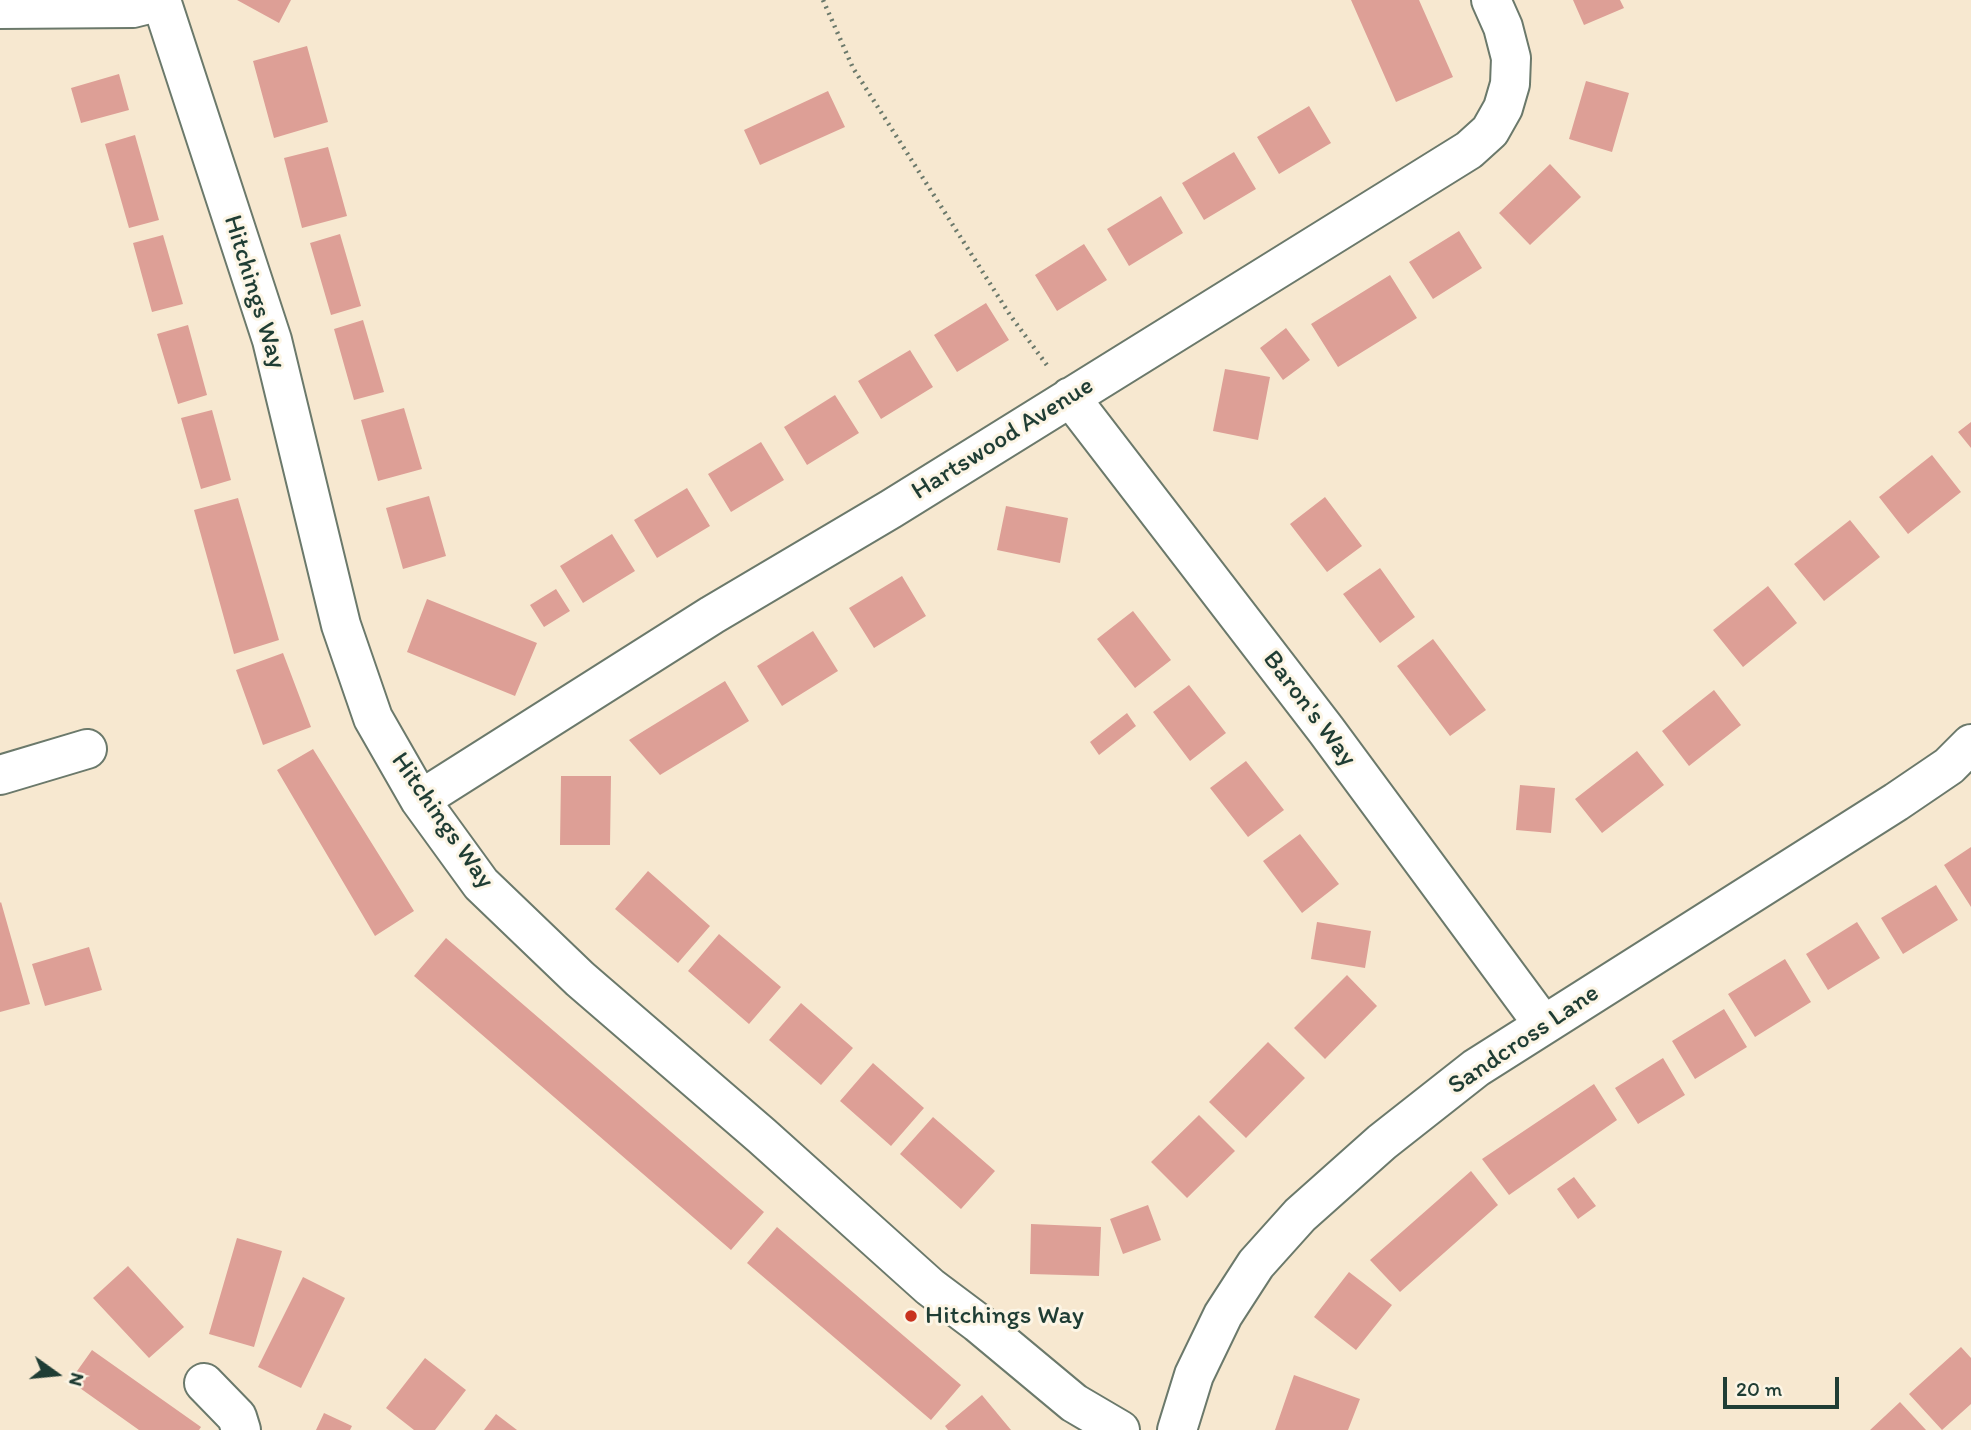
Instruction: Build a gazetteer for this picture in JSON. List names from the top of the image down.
{
  "streets": {
    "street": [
      "Hitchings Way",
      "Hartswood Avenue",
      "Baron's Way",
      "Sandcross Lane"
    ]
  },
  "crossings": [
    ["Hitchings Way", "Hartswood Avenue"],
    ["Hartswood Avenue", "Baron's Way"],
    ["Baron's Way", "Sandcross Lane"]
  ],
  "places": ["Hitchings Way"],
  "scale_bar": "20 m",
  "north": "right"
}
